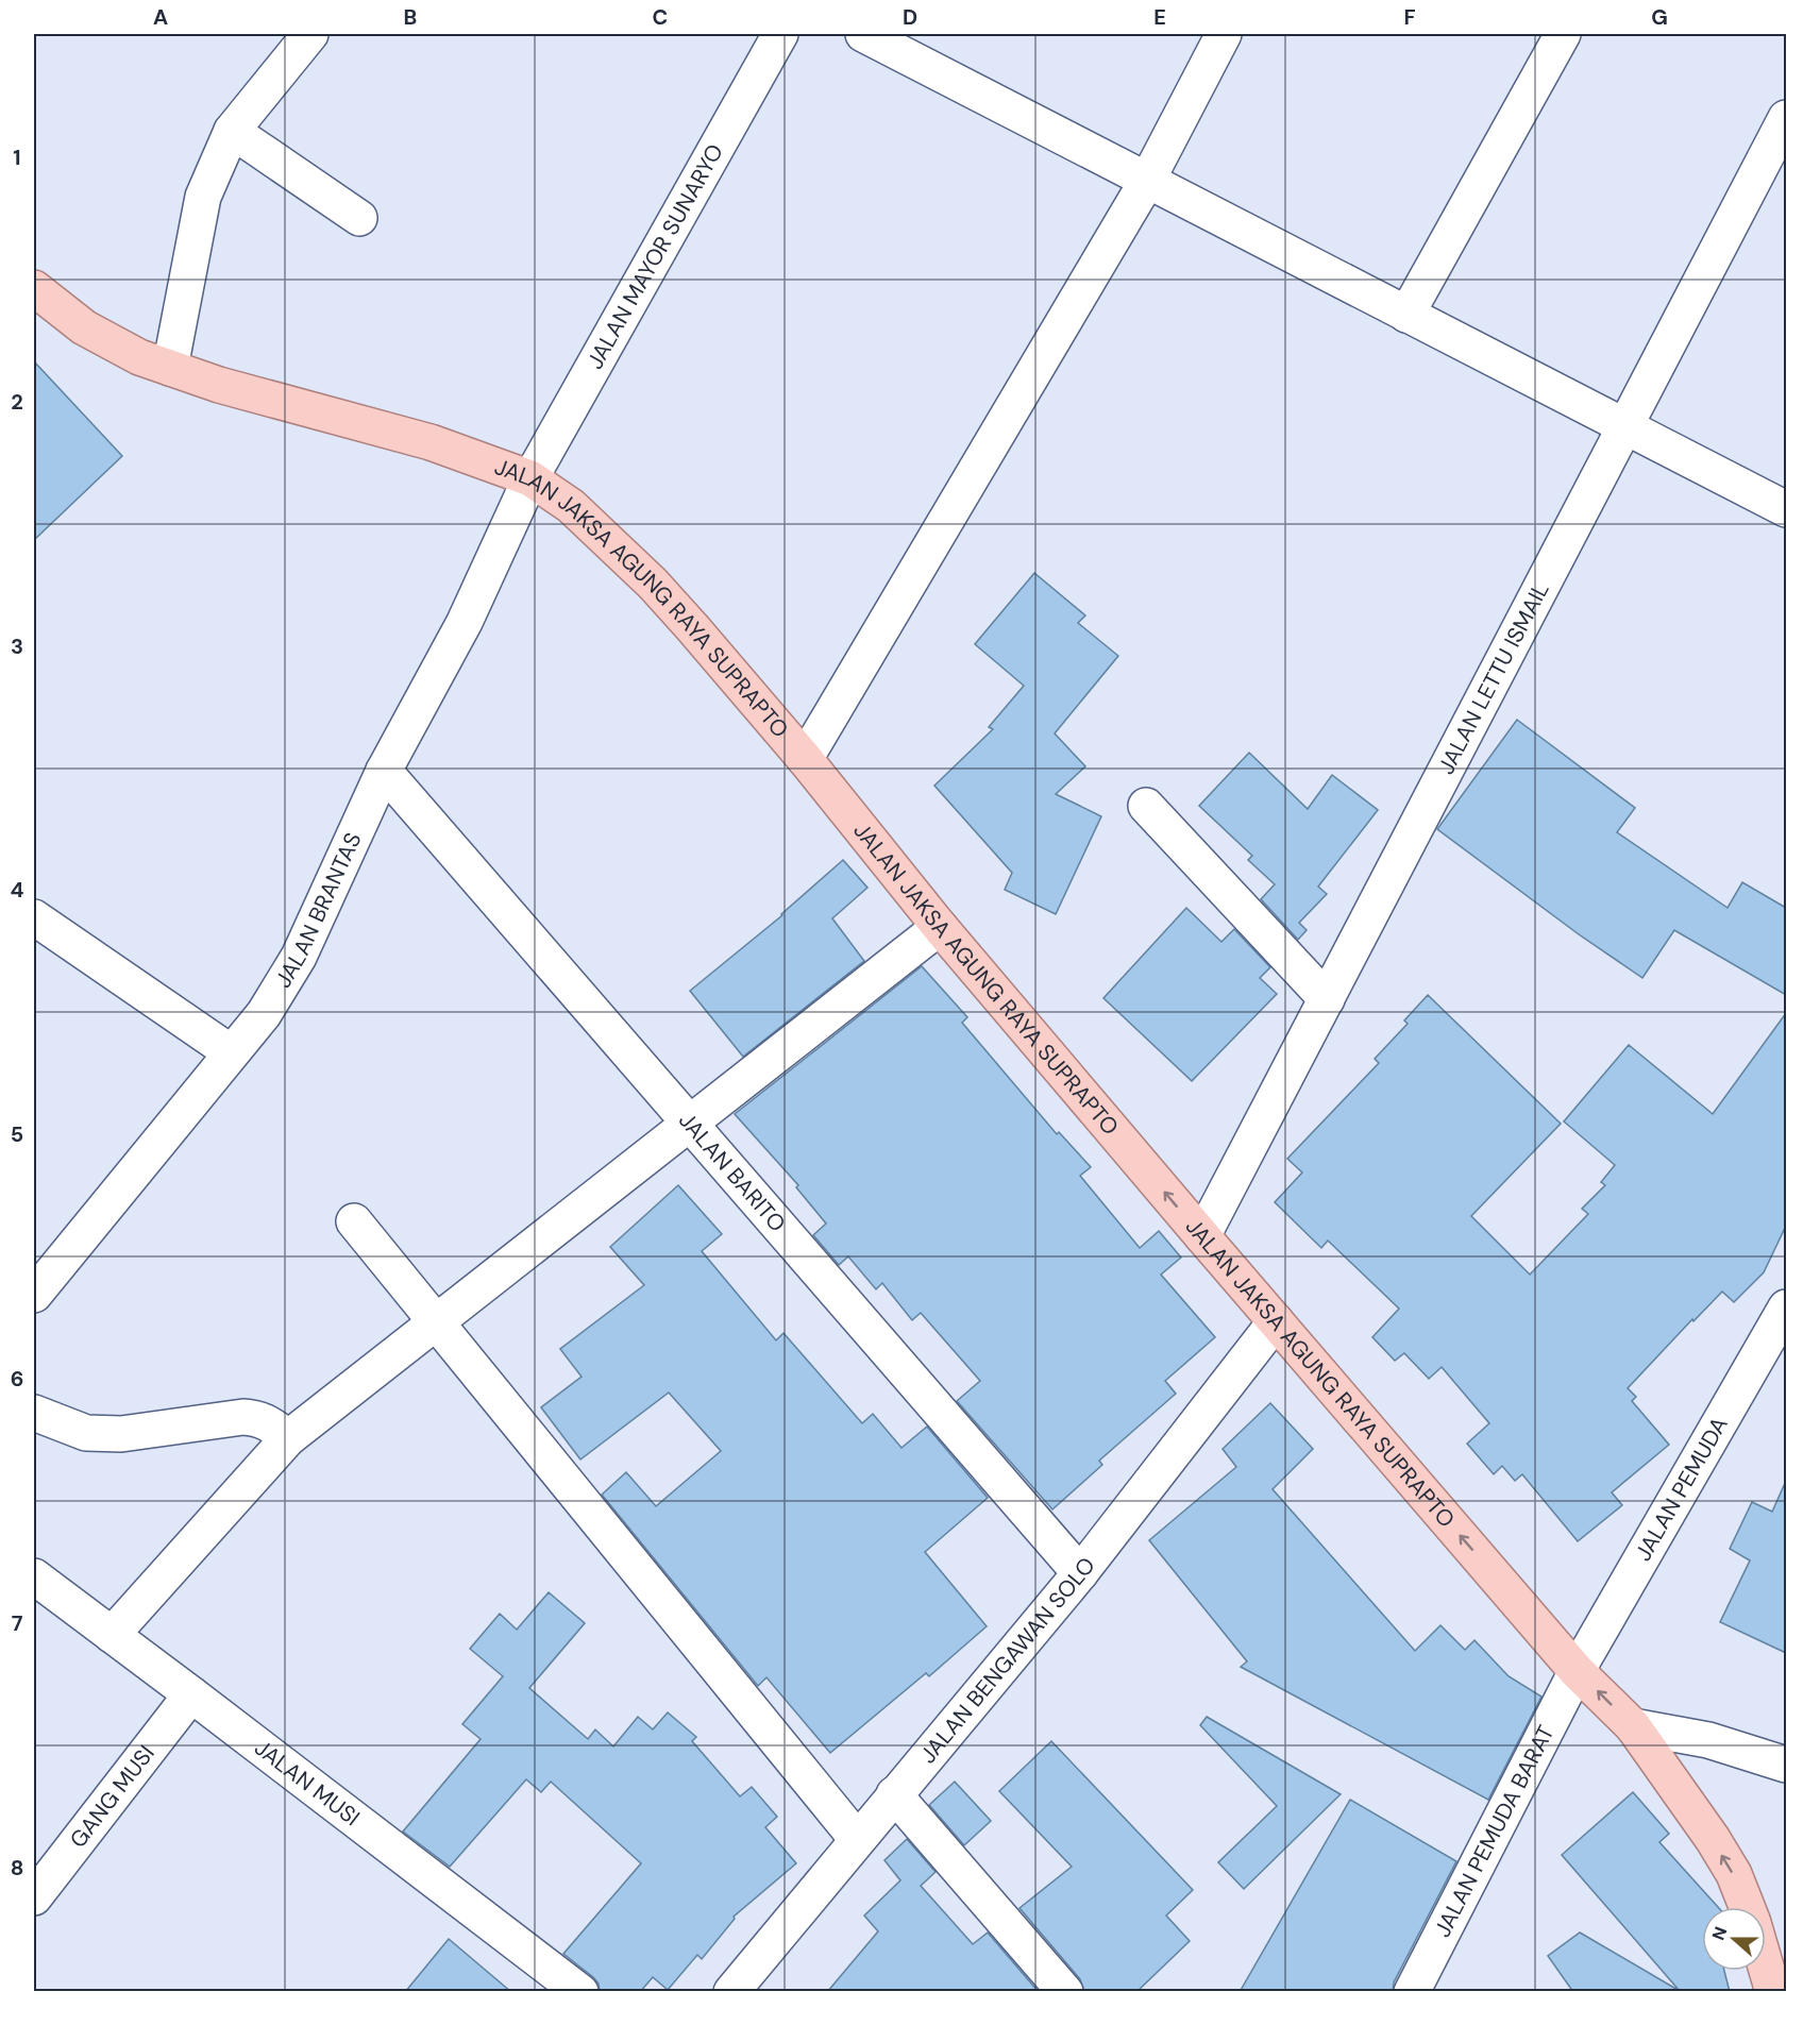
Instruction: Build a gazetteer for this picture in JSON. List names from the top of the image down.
{
  "streets": {
    "main road": ["JALAN JAKSA AGUNG RAYA SUPRAPTO"],
    "street": [
      "JALAN MAYOR SUNARYO",
      "JALAN LETTU ISMAIL",
      "JALAN BRANTAS",
      "JALAN BARITO",
      "JALAN PEMUDA",
      "JALAN BENGAWAN SOLO",
      "JALAN MUSI",
      "GANG MUSI",
      "JALAN PEMUDA BARAT"
    ]
  },
  "crossings": [
    ["JALAN MAYOR SUNARYO", "JALAN JAKSA AGUNG RAYA SUPRAPTO"],
    ["JALAN MAYOR SUNARYO", "JALAN BRANTAS"],
    ["JALAN JAKSA AGUNG RAYA SUPRAPTO", "JALAN LETTU ISMAIL"],
    ["JALAN JAKSA AGUNG RAYA SUPRAPTO", "JALAN BRANTAS"],
    ["JALAN JAKSA AGUNG RAYA SUPRAPTO", "JALAN PEMUDA"],
    ["JALAN JAKSA AGUNG RAYA SUPRAPTO", "JALAN BENGAWAN SOLO"],
    ["JALAN JAKSA AGUNG RAYA SUPRAPTO", "JALAN PEMUDA BARAT"],
    ["JALAN BRANTAS", "JALAN BARITO"],
    ["JALAN BARITO", "JALAN BENGAWAN SOLO"],
    ["JALAN PEMUDA", "JALAN PEMUDA BARAT"],
    ["JALAN MUSI", "GANG MUSI"]
  ],
  "one_way": ["JALAN JAKSA AGUNG RAYA SUPRAPTO"],
  "north": "left",
  "grid": {
    "columns": [
      "A",
      "B",
      "C",
      "D",
      "E",
      "F",
      "G"
    ],
    "rows": [
      "1",
      "2",
      "3",
      "4",
      "5",
      "6",
      "7",
      "8"
    ]
  }
}
